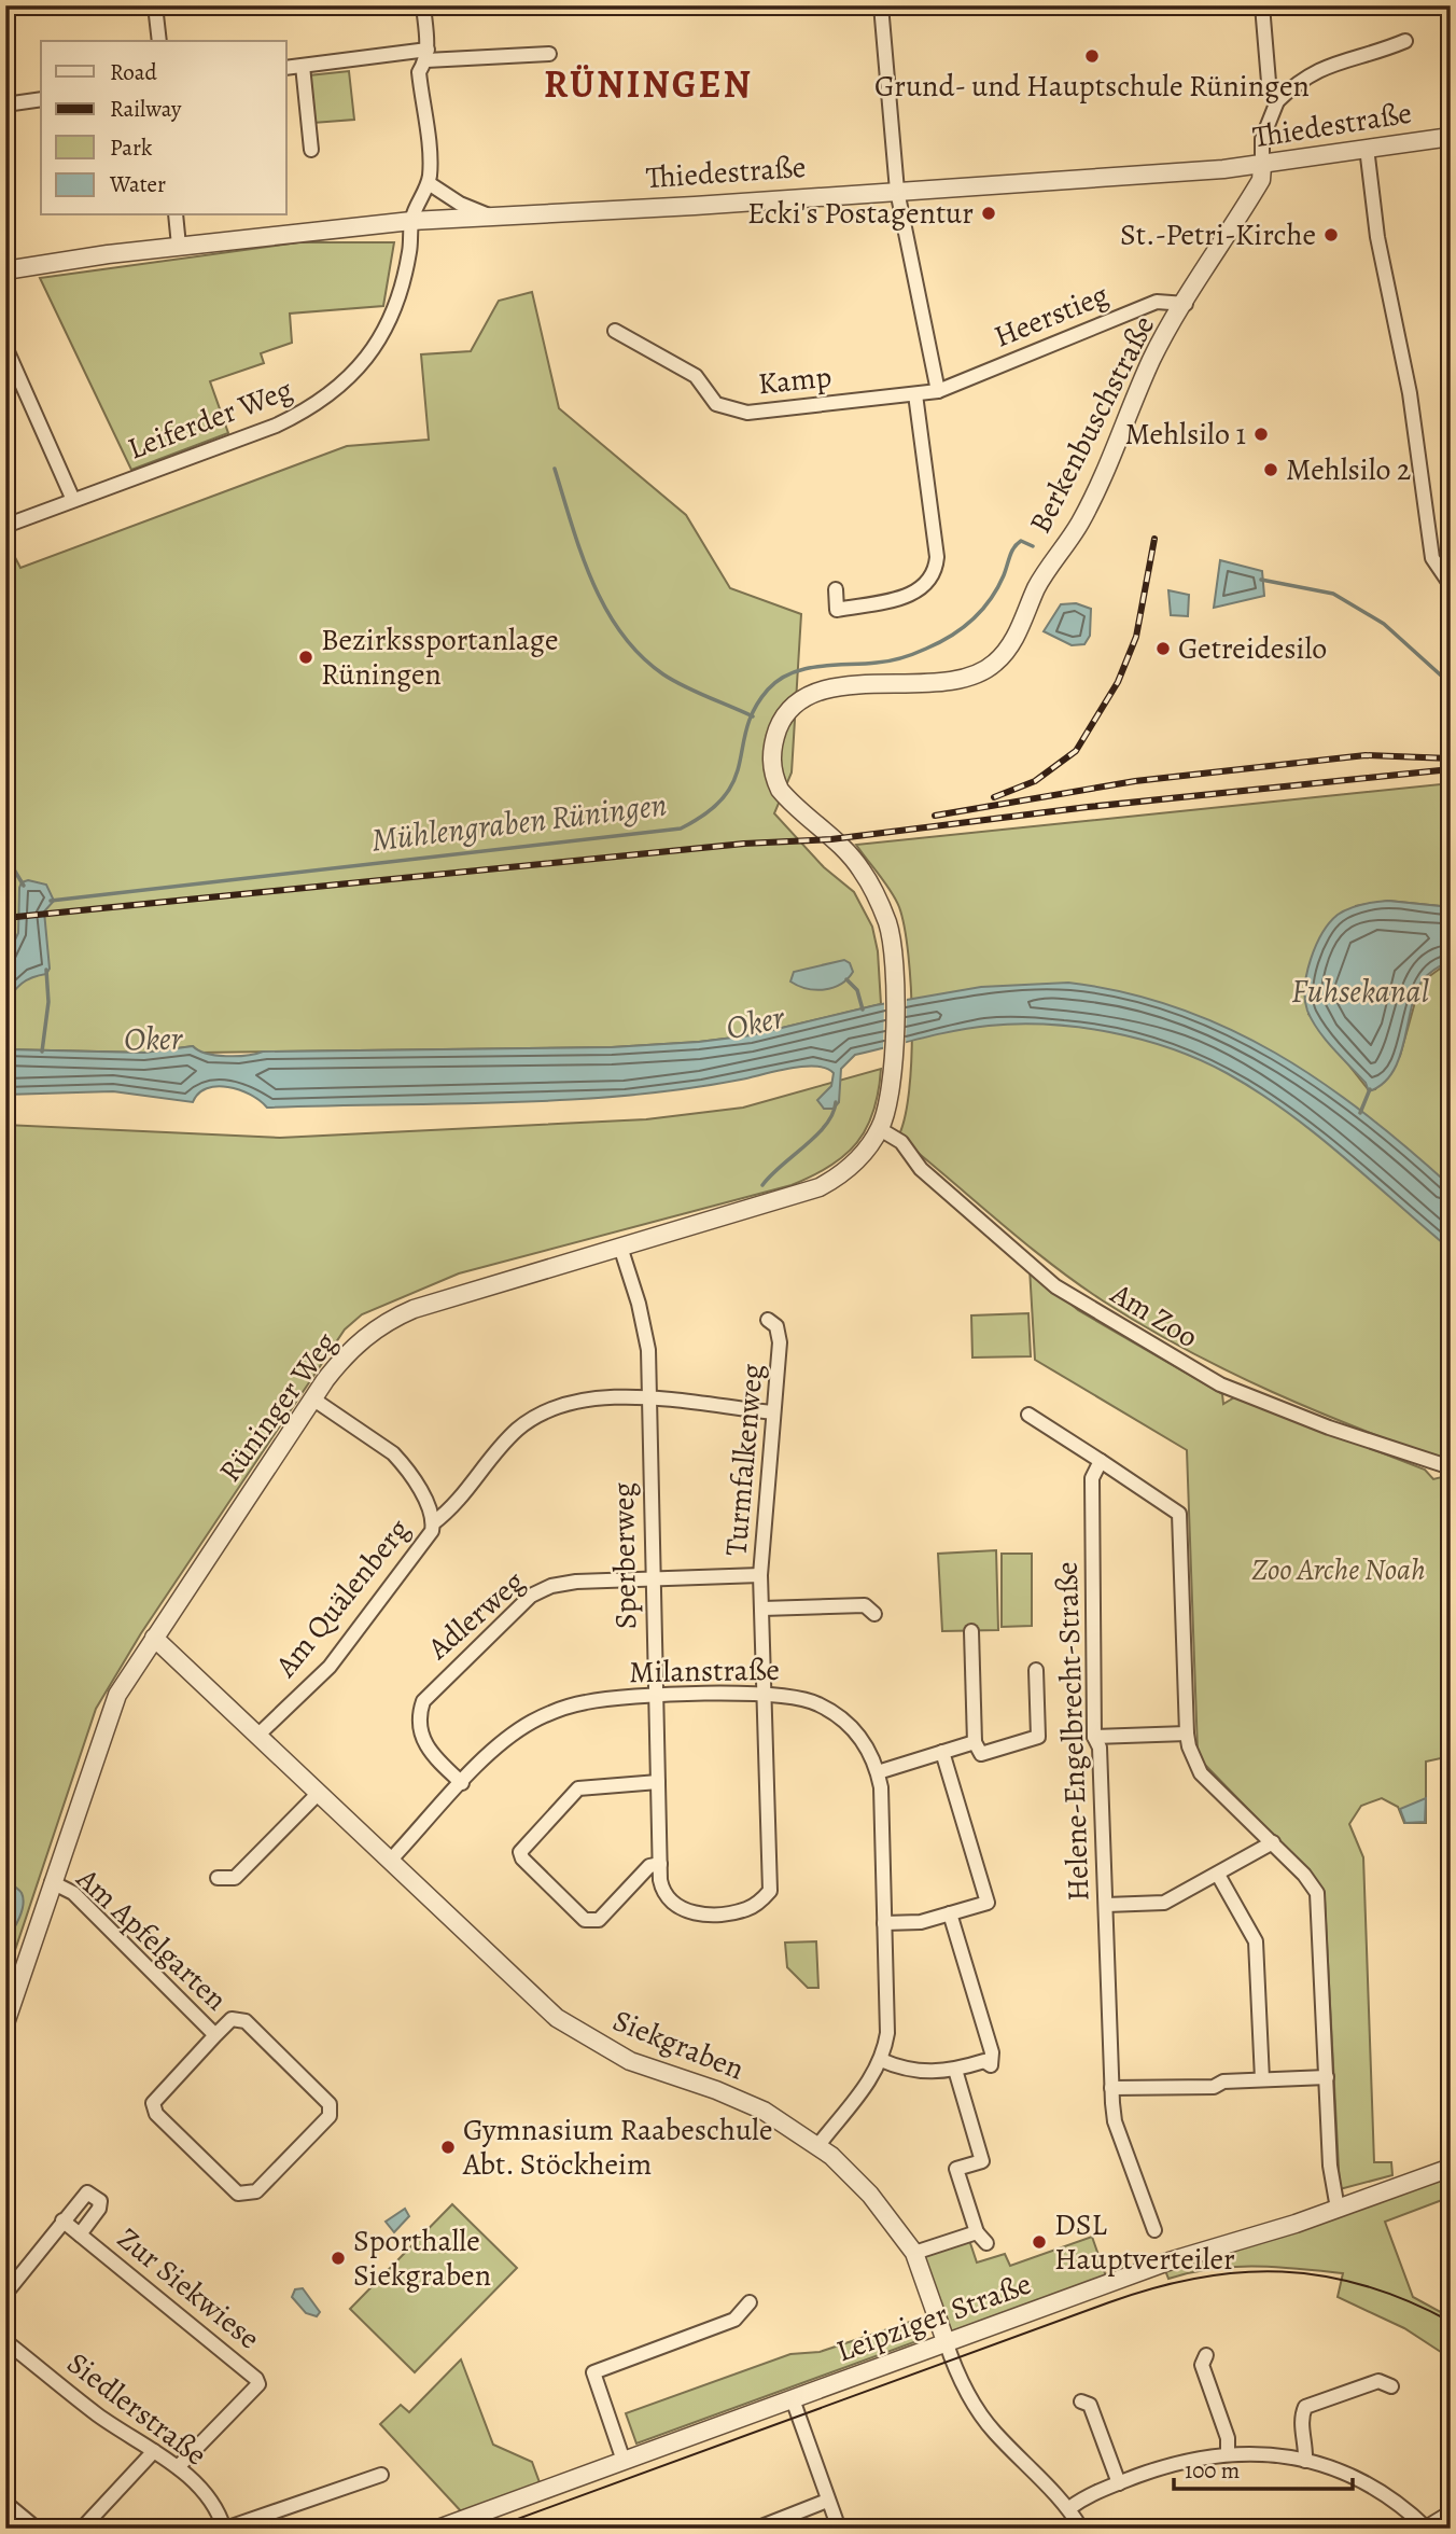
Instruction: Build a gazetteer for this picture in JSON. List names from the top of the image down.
{
  "streets": {
    "street": [
      "Thiedestraße",
      "Heerstieg",
      "Kamp",
      "Leiferder Weg",
      "Berkenbuschstraße",
      "Am Zoo",
      "Rüninger Weg",
      "Turmfalkenweg",
      "Sperberweg",
      "Am Quälenberg",
      "Adlerweg",
      "Milanstraße",
      "Helene-Engelbrecht-Straße",
      "Am Apfelgarten",
      "Siekgraben",
      "Zur Siekwiese",
      "Leipziger Straße",
      "Siedlerstraße"
    ]
  },
  "crossings": [
    ["Thiedestraße", "Leiferder Weg"],
    ["Thiedestraße", "Berkenbuschstraße"],
    ["Heerstieg", "Kamp"],
    ["Heerstieg", "Berkenbuschstraße"],
    ["Berkenbuschstraße", "Am Zoo"],
    ["Berkenbuschstraße", "Rüninger Weg"],
    ["Am Zoo", "Rüninger Weg"],
    ["Rüninger Weg", "Sperberweg"],
    ["Rüninger Weg", "Am Quälenberg"],
    ["Rüninger Weg", "Am Apfelgarten"],
    ["Rüninger Weg", "Siekgraben"],
    ["Turmfalkenweg", "Sperberweg"],
    ["Turmfalkenweg", "Am Quälenberg"],
    ["Turmfalkenweg", "Adlerweg"],
    ["Turmfalkenweg", "Milanstraße"],
    ["Sperberweg", "Am Quälenberg"],
    ["Sperberweg", "Adlerweg"],
    ["Sperberweg", "Milanstraße"],
    ["Am Quälenberg", "Siekgraben"],
    ["Adlerweg", "Milanstraße"],
    ["Milanstraße", "Siekgraben"],
    ["Siekgraben", "Leipziger Straße"],
    ["Zur Siekwiese", "Siedlerstraße"]
  ],
  "districts": ["RÜNINGEN"],
  "water": ["Mühlengraben Rüningen", "Fuhsekanal", "Oker"],
  "parks": ["Zoo Arche Noah"],
  "places": [
    "Grund- und Hauptschule Rüningen",
    "Ecki's Postagentur",
    "St.-Petri-Kirche",
    "Mehlsilo 1",
    "Mehlsilo 2",
    "Getreidesilo",
    "Bezirkssportanlage Rüningen",
    "Gymnasium Raabeschule Abt. Stöckheim",
    "DSL Hauptverteiler",
    "Sporthalle Siekgraben"
  ],
  "legend": [
    "Road",
    "Railway",
    "Park",
    "Water"
  ],
  "scale_bar": "100 m"
}
